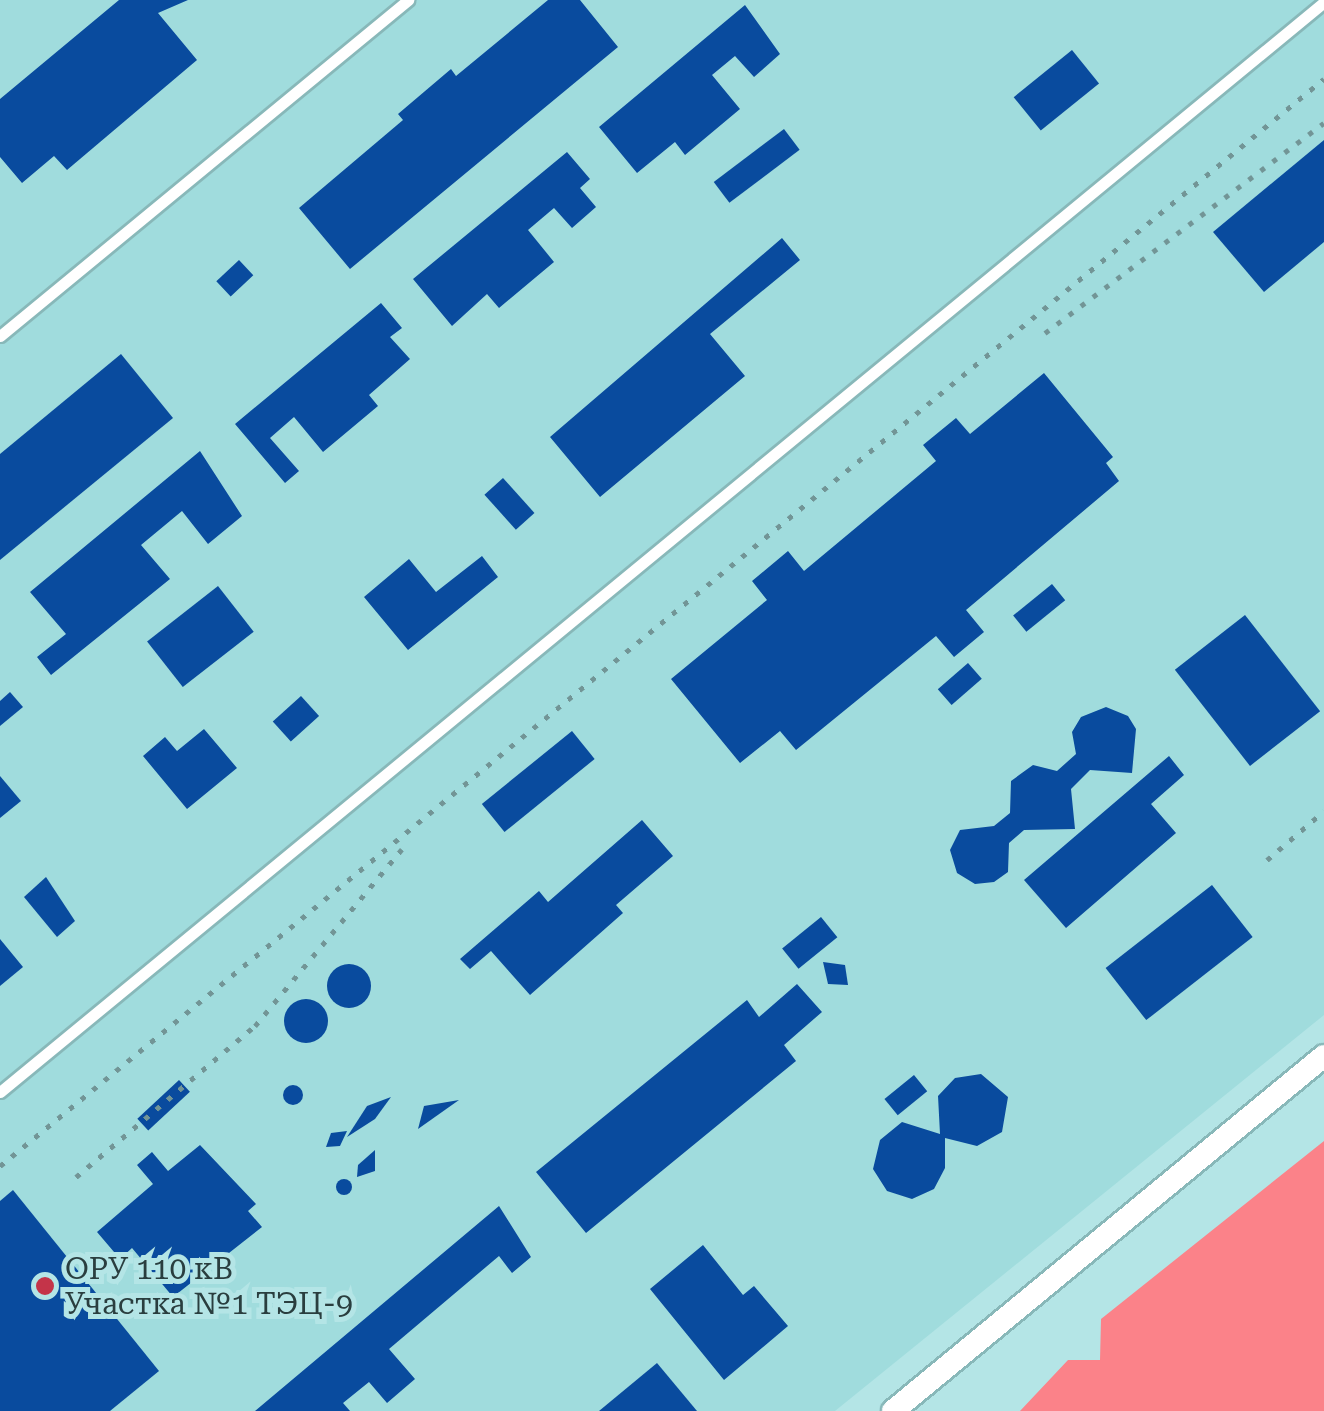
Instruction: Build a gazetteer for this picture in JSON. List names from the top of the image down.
{
  "places": ["ОРУ 110 кВ Участка №1 ТЭЦ-9"]
}
